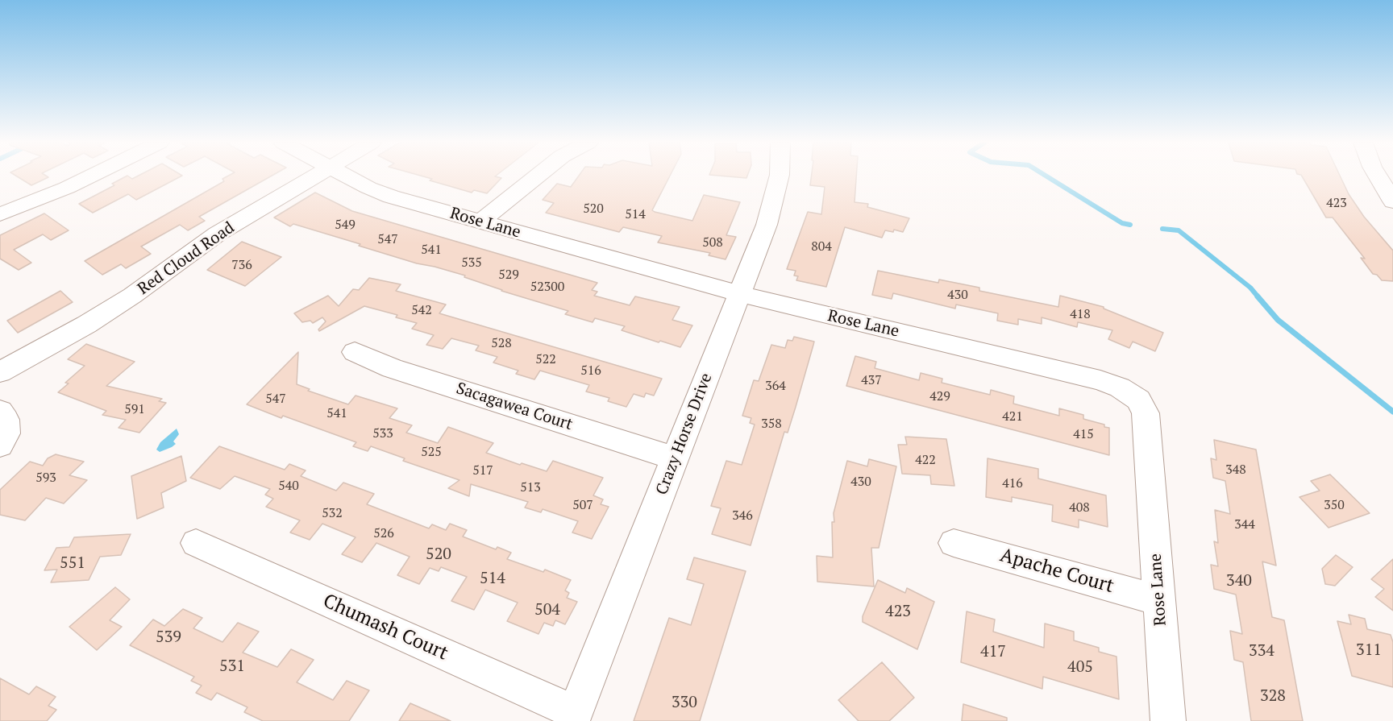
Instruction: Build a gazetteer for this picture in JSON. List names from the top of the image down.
{
  "streets": {
    "street": [
      "Rose Lane",
      "Red Cloud Road",
      "Sacagawea Court",
      "Crazy Horse Drive",
      "Apache Court",
      "Chumash Court"
    ]
  },
  "crossings": [
    ["Rose Lane", "Crazy Horse Drive"],
    ["Rose Lane", "Apache Court"],
    ["Sacagawea Court", "Crazy Horse Drive"],
    ["Crazy Horse Drive", "Chumash Court"]
  ],
  "house_numbers": [
    "423",
    "520",
    "514",
    "549",
    "547",
    "508",
    "804",
    "541",
    "535",
    "736",
    "529",
    "52300",
    "430",
    "542",
    "418",
    "528",
    "522",
    "516",
    "437",
    "364",
    "429",
    "547",
    "591",
    "541",
    "421",
    "358",
    "533",
    "415",
    "525",
    "422",
    "348",
    "517",
    "593",
    "430",
    "416",
    "540",
    "513",
    "507",
    "350",
    "408",
    "532",
    "346",
    "344",
    "526",
    "520",
    "551",
    "514",
    "340",
    "504",
    "423",
    "539",
    "311",
    "334",
    "417",
    "531",
    "405",
    "328",
    "330"
  ]
}
